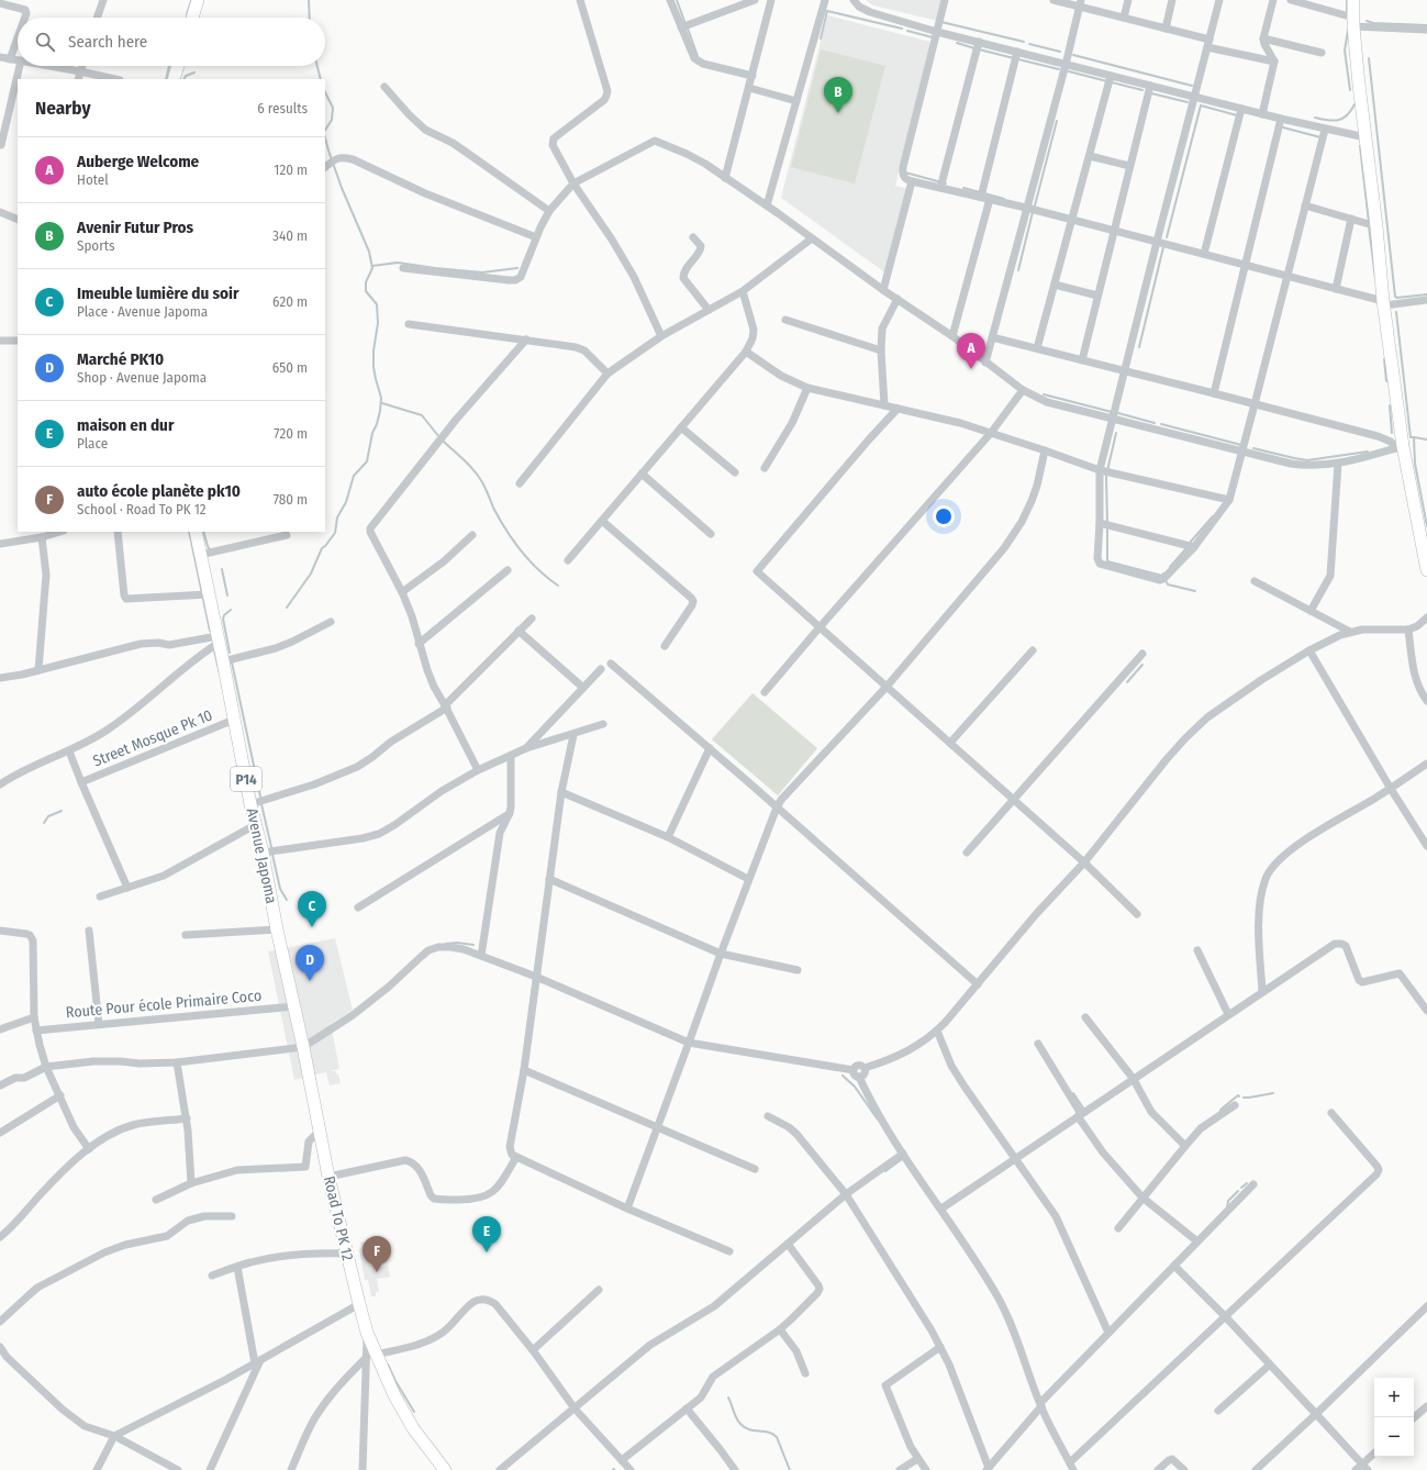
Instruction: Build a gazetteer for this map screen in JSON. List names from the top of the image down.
{
  "streets": {
    "main road": ["P14", "Avenue Japoma", "Road To PK 12"],
    "street": ["Street Mosque Pk 10", "Route Pour école Primaire Coco"]
  },
  "crossings": [
    ["Street Mosque Pk 10", "Avenue Japoma"],
    ["Avenue Japoma", "Route Pour école Primaire Coco"],
    ["Avenue Japoma", "Road To PK 12"]
  ],
  "page": {
    "search": "Search here",
    "pins": [
      "B",
      "A",
      "C",
      "D",
      "E",
      "F"
    ],
    "heading": ["Nearby", "6 results"],
    "list": [
      {
        "mark": "A",
        "name": "Auberge Welcome",
        "note": "Hotel",
        "value": "120 m"
      },
      {
        "mark": "B",
        "name": "Avenir Futur Pros",
        "note": "Sports",
        "value": "340 m"
      },
      {
        "mark": "C",
        "name": "Imeuble lumière du soir",
        "note": "Place · Avenue Japoma",
        "value": "620 m"
      },
      {
        "mark": "D",
        "name": "Marché PK10",
        "note": "Shop · Avenue Japoma",
        "value": "650 m"
      },
      {
        "mark": "E",
        "name": "maison en dur",
        "note": "Place",
        "value": "720 m"
      },
      {
        "mark": "F",
        "name": "auto école planète pk10",
        "note": "School · Road To PK 12",
        "value": "780 m"
      }
    ],
    "map_buttons": ["+", "−"]
  }
}
